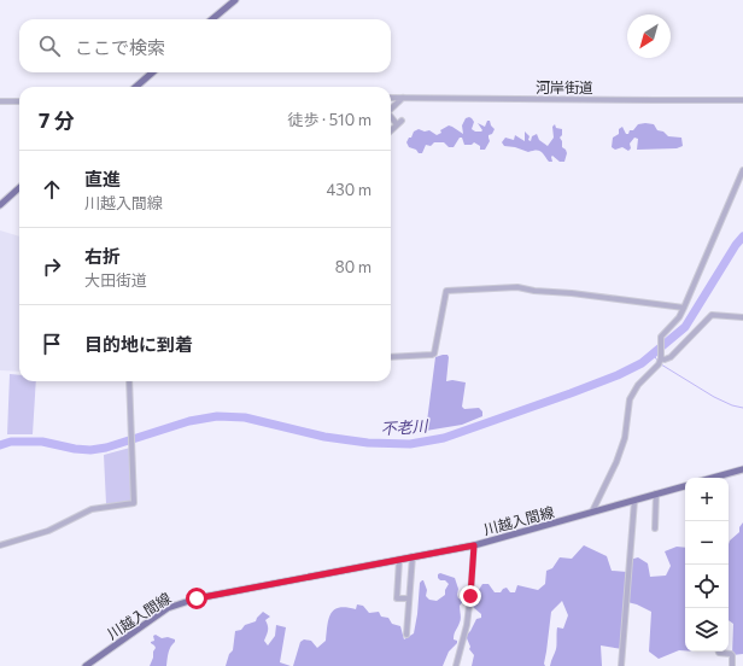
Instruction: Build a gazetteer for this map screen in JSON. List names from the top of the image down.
{
  "streets": {
    "main road": ["川越入間線"],
    "street": ["河岸街道"]
  },
  "water": ["不老川"],
  "north": "bottom left",
  "page": {
    "search": "ここで検索",
    "heading": ["7 分", "徒歩 · 510 m"],
    "list": [
      ["直進", "川越入間線", "430 m"],
      ["右折", "大田街道", "80 m"],
      "目的地に到着"
    ],
    "map_buttons": ["+", "−"]
  }
}
